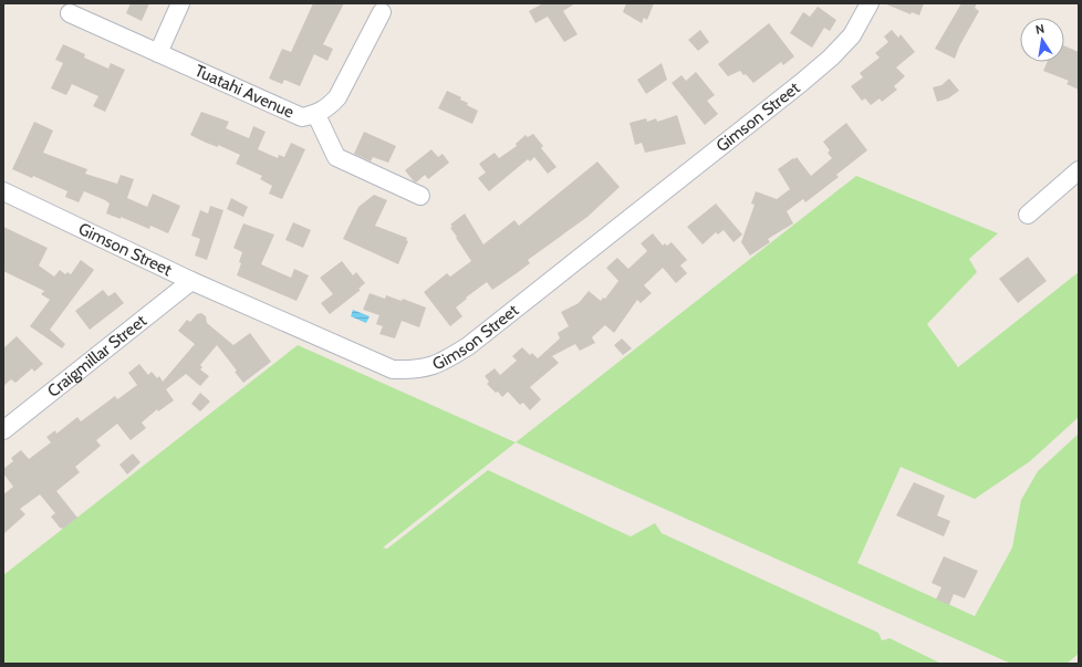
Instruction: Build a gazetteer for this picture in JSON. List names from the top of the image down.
{
  "streets": {
    "street": ["Tuatahi Avenue", "Gimson Street", "Craigmillar Street"]
  },
  "crossings": [
    ["Gimson Street", "Craigmillar Street"]
  ],
  "north": "top"
}
